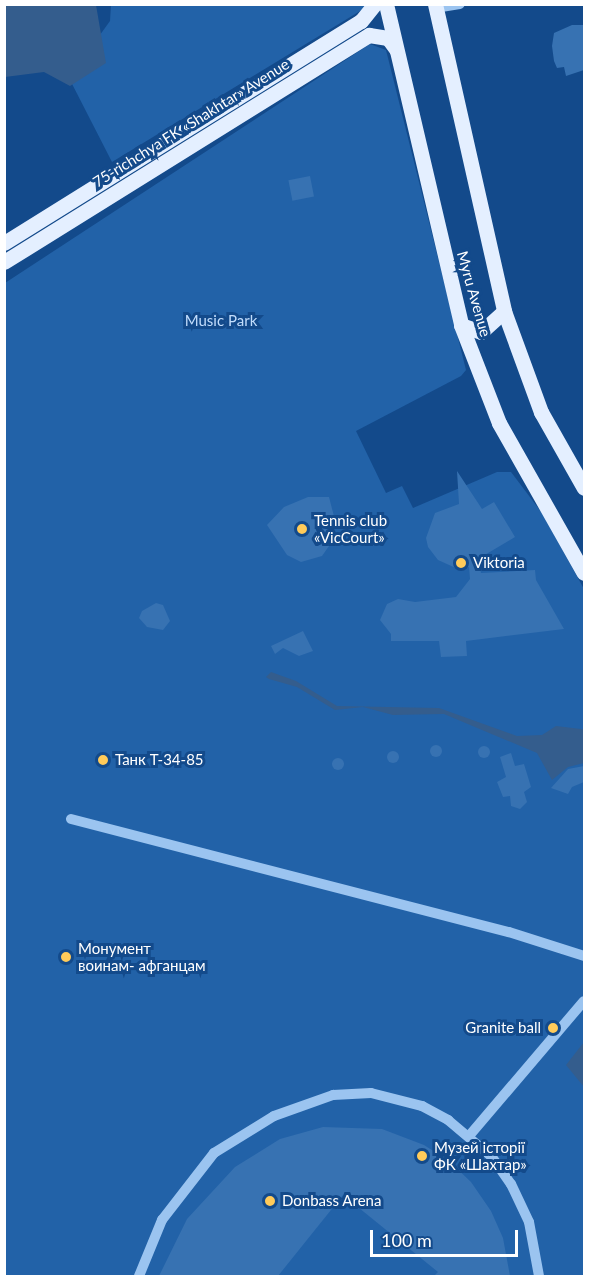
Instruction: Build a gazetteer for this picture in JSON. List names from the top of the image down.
{
  "streets": {
    "main road": ["75-richchya FK «Shakhtar» Avenue", "Myru Avenue"]
  },
  "crossings": [
    ["75-richchya FK «Shakhtar» Avenue", "Myru Avenue"]
  ],
  "parks": ["Music Park"],
  "places": [
    "Tennis club «VicCourt»",
    "Viktoria",
    "Танк Т-34-85",
    "Монумент воинам- афганцам",
    "Granite ball",
    "Музей історії ФК «Шахтар»",
    "Donbass Arena"
  ],
  "scale_bar": "100 m"
}
